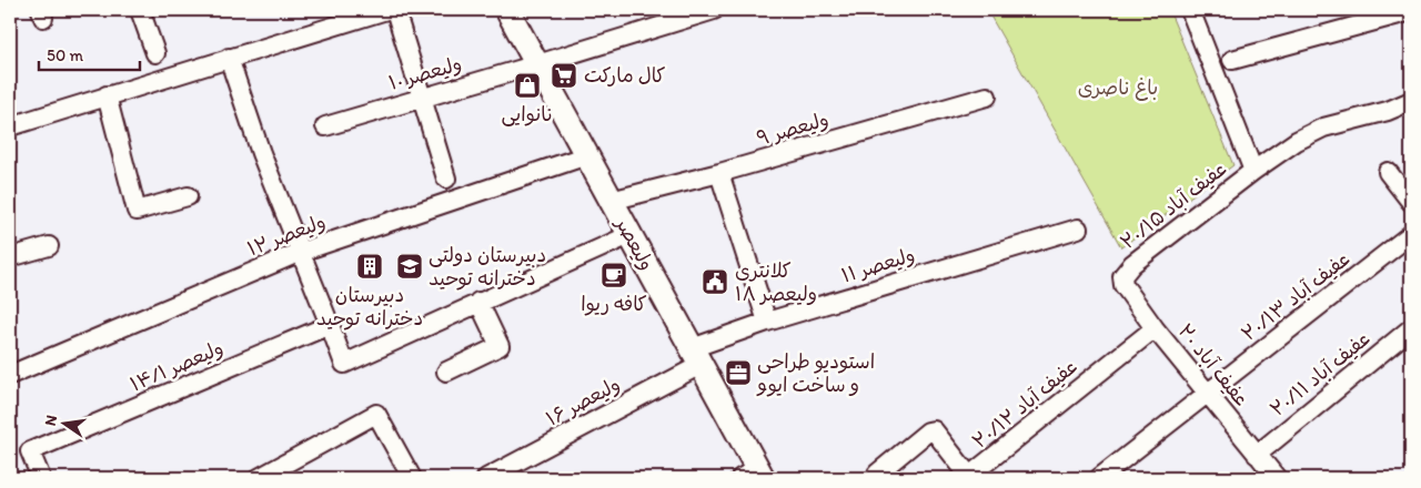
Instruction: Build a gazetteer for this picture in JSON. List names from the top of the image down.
{
  "streets": {
    "main road": ["ولیعصر"],
    "street": [
      "۱۰ ولیعصر",
      "۹ ولیعصر",
      "عفیف آباد ۲۰/۱۵",
      "۱۲ ولیعصر",
      "۱۱ ولیعصر",
      "عفیف آباد ۲۰/۱۳",
      "عفیف آباد ۲۰",
      "۱۴/۱ ولیعصر",
      "عفیف آباد ۲۰/۱۱",
      "۱۶ ولیعصر",
      "عفیف آباد ۲۰/۱۲"
    ]
  },
  "crossings": [
    ["۱۰ ولیعصر", "ولیعصر"],
    ["۹ ولیعصر", "ولیعصر"],
    ["عفیف آباد ۲۰/۱۵", "عفیف آباد ۲۰"],
    ["۱۲ ولیعصر", "ولیعصر"],
    ["ولیعصر", "۱۱ ولیعصر"],
    ["ولیعصر", "۱۶ ولیعصر"],
    ["۱۱ ولیعصر", "۱۶ ولیعصر"],
    ["عفیف آباد ۲۰/۱۳", "عفیف آباد ۲۰"],
    ["عفیف آباد ۲۰", "عفیف آباد ۲۰/۱۱"],
    ["عفیف آباد ۲۰", "عفیف آباد ۲۰/۱۲"]
  ],
  "parks": ["باغ ناصری"],
  "places": {
    "supermarket": ["کال مارکت"],
    "shop": ["نانوایی"],
    "building": ["دبیرستان دخترانه توحید"],
    "school or university": ["دبیرستان دولتی دخترانه توحید"],
    "cafe": ["کافه ریوا"],
    "public building": ["کلانتری ۱۸ ولیعصر"],
    "office": ["استودیو طراحی و ساخت ایوو"]
  },
  "scale_bar": "50 m",
  "north": "left"
}
